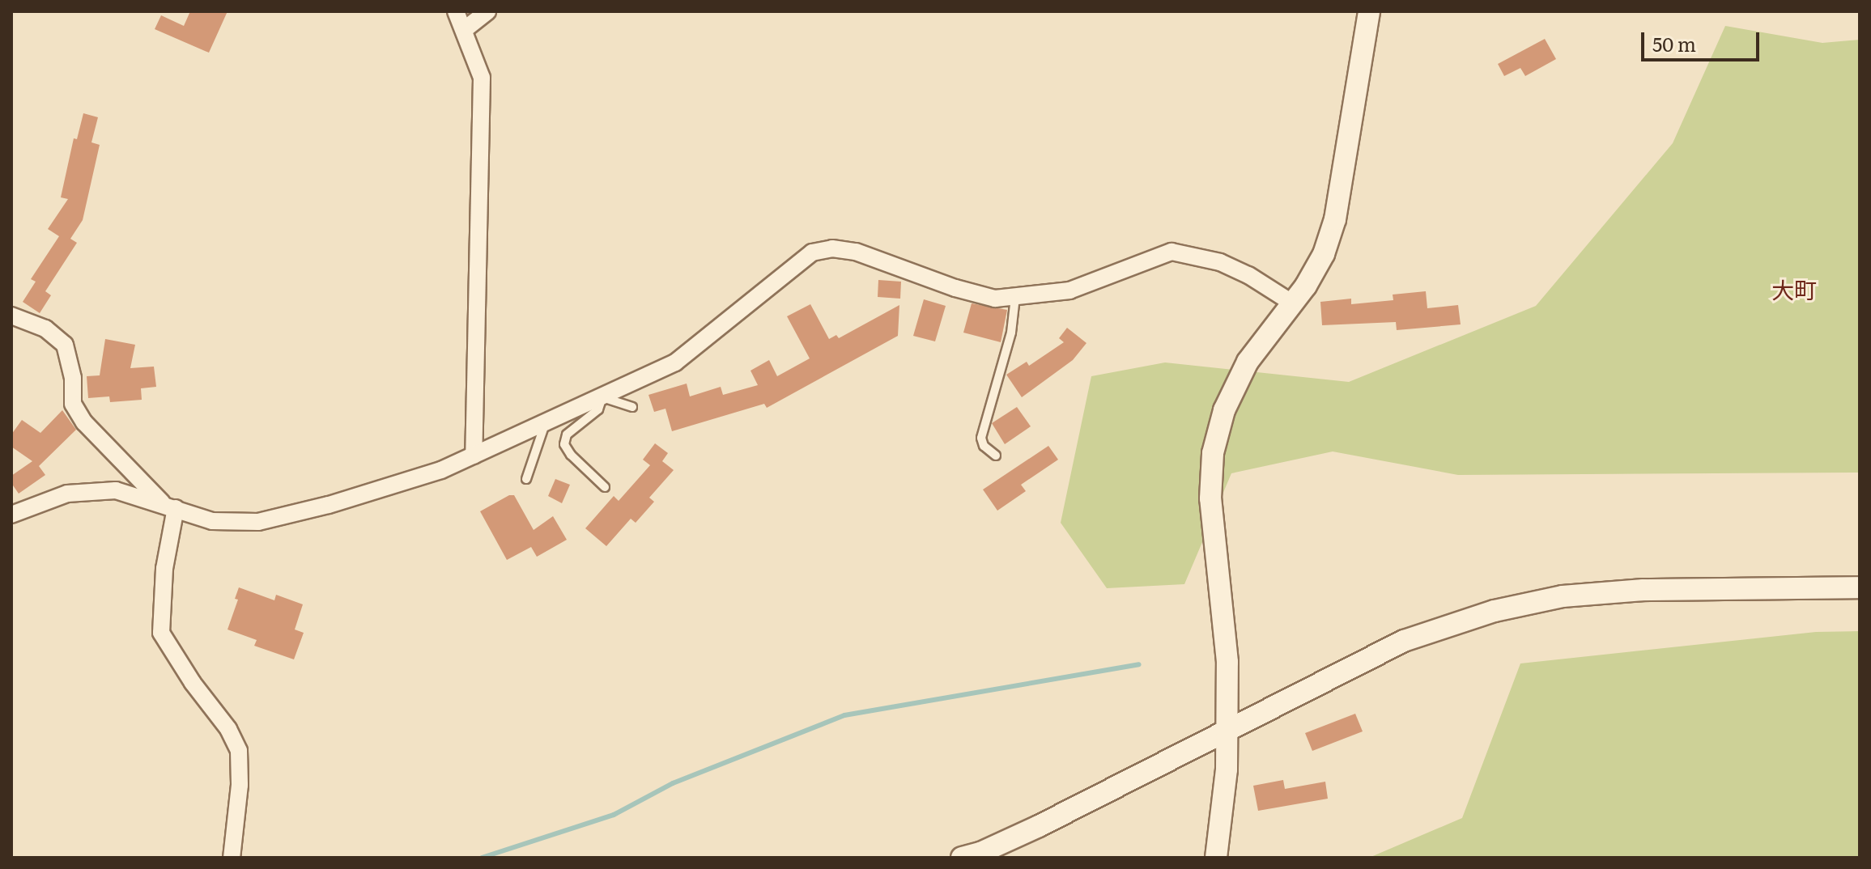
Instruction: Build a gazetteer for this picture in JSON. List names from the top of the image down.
{
  "districts": ["大町"],
  "scale_bar": "50 m"
}
